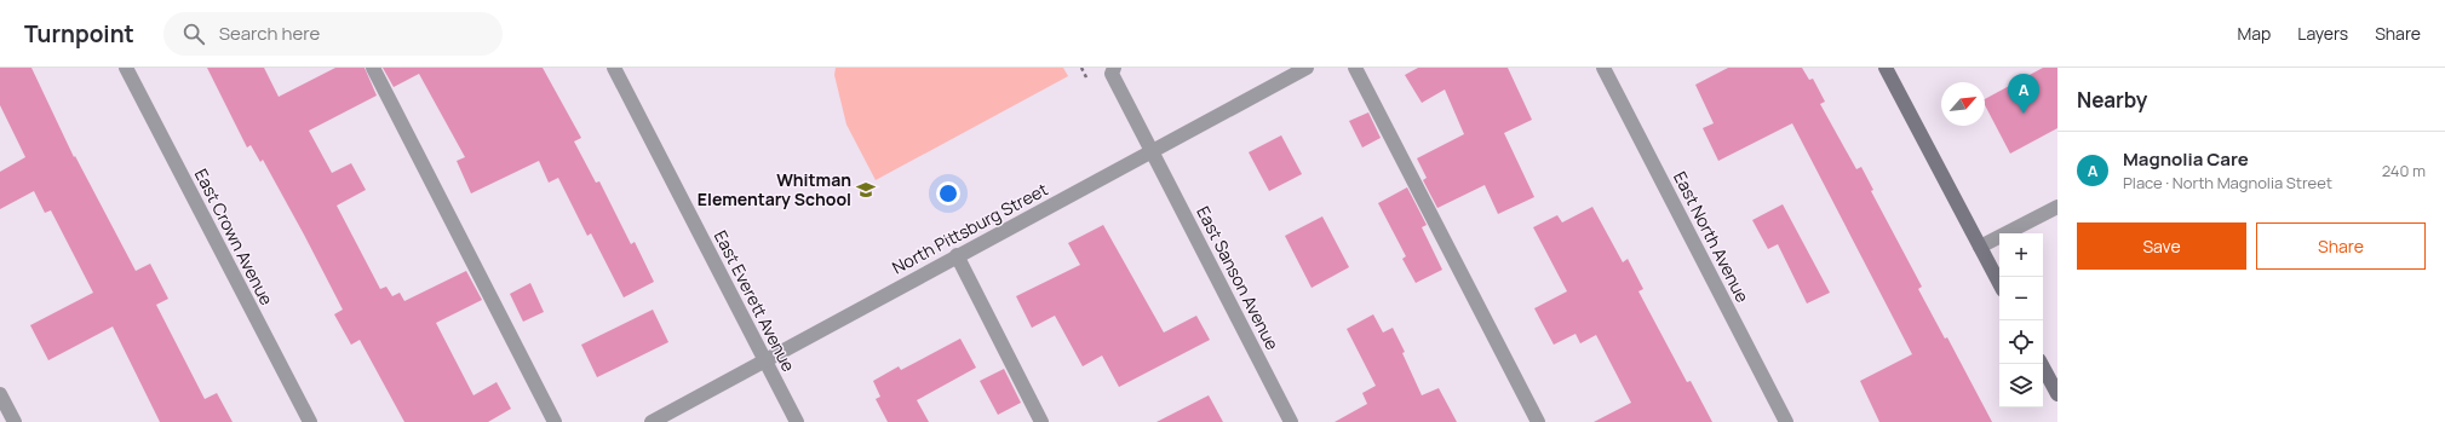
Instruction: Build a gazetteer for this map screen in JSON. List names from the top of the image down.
{
  "streets": {
    "street": [
      "North Pittsburg Street",
      "East Crown Avenue",
      "East North Avenue",
      "East Sanson Avenue",
      "East Everett Avenue"
    ]
  },
  "crossings": [
    ["North Pittsburg Street", "East Sanson Avenue"],
    ["North Pittsburg Street", "East Everett Avenue"]
  ],
  "places": {
    "school or university": ["Whitman Elementary School"]
  },
  "north": "top right",
  "page": {
    "header": "Turnpoint",
    "search": "Search here",
    "nav": ["Map", "Layers", "Share"],
    "heading": "Nearby",
    "pins": "A",
    "list": [
      {
        "mark": "A",
        "name": "Magnolia Care",
        "note": "Place · North Magnolia Street",
        "value": "240 m"
      }
    ],
    "buttons": ["Save", "Share"],
    "map_buttons": ["+", "−"]
  }
}
